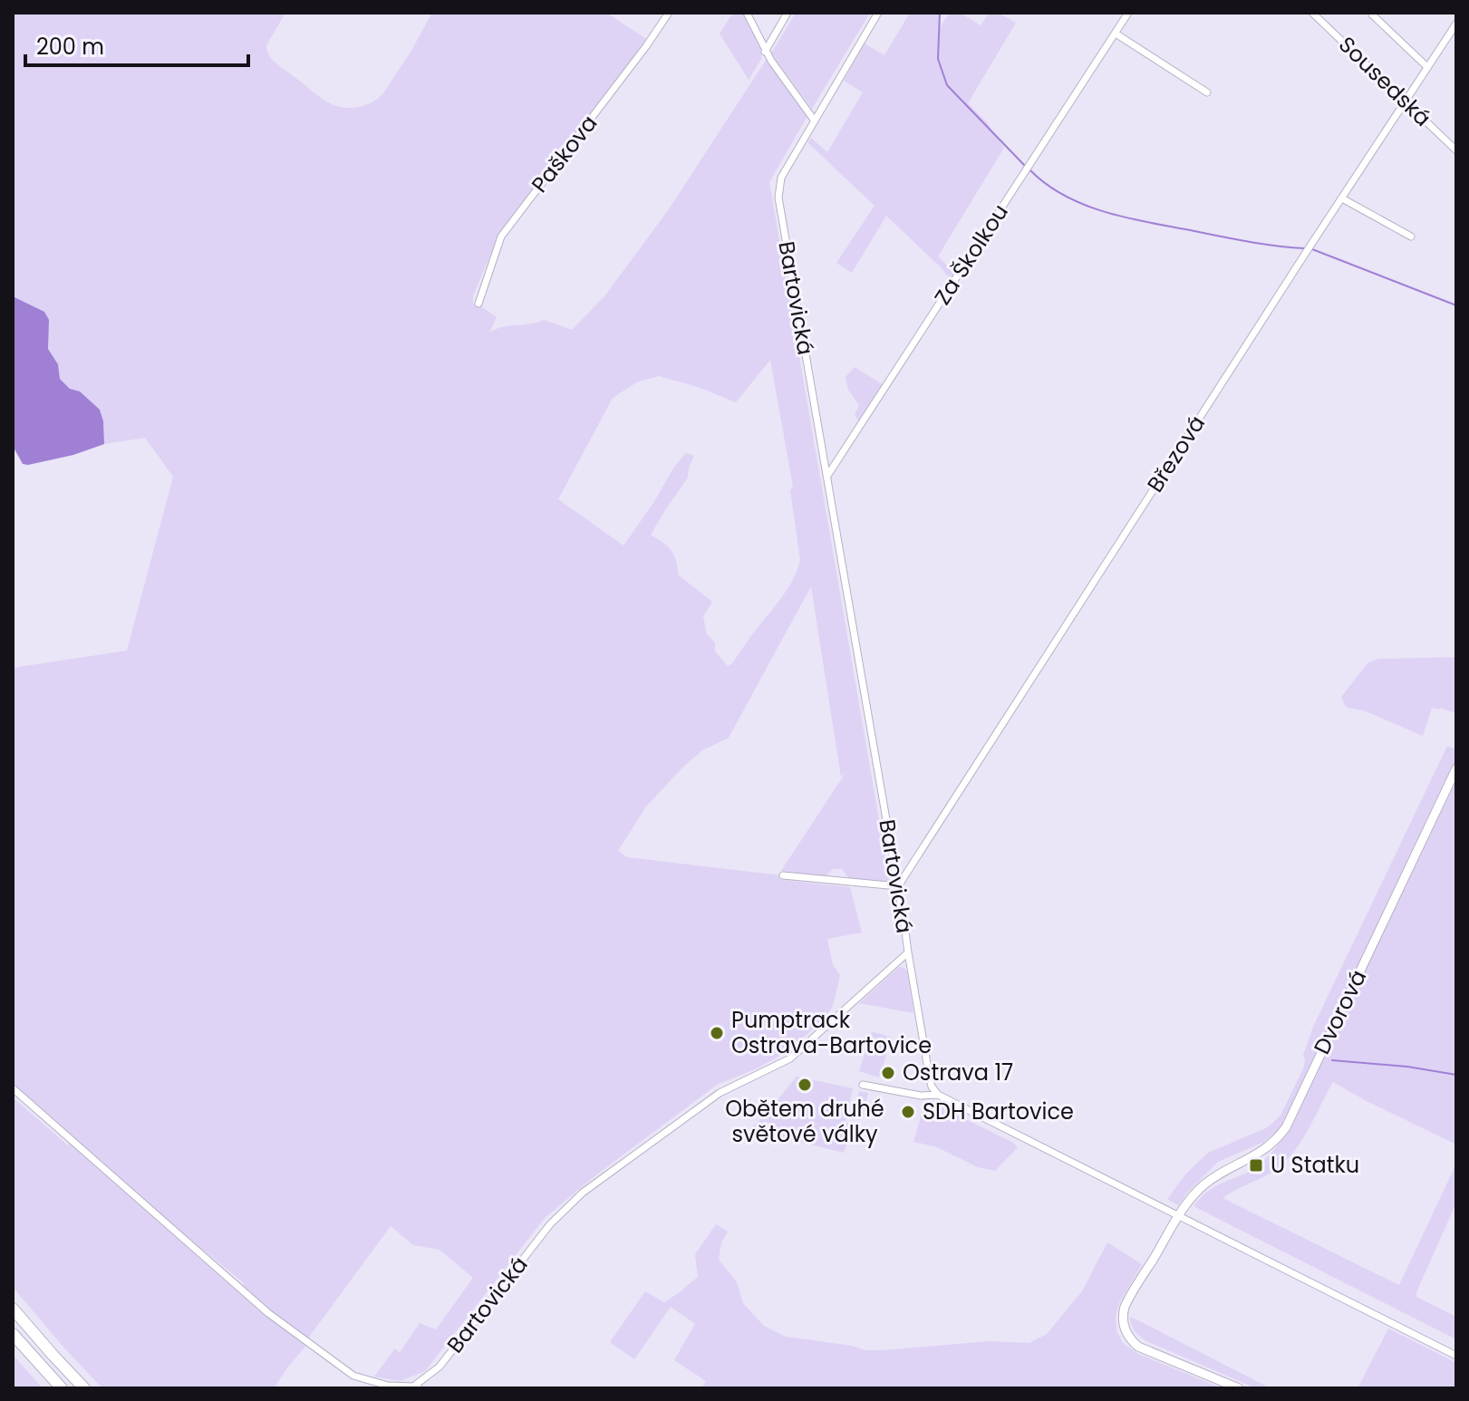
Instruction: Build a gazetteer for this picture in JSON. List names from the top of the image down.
{
  "streets": {
    "street": [
      "Sousedská",
      "Paškova",
      "Za Školkou",
      "Bartovická",
      "Březová",
      "Dvorová"
    ]
  },
  "crossings": [
    ["Sousedská", "Březová"],
    ["Za Školkou", "Bartovická"],
    ["Bartovická", "Březová"]
  ],
  "places": {
    "other": [
      "Pumptrack Ostrava-Bartovice",
      "Ostrava 17",
      "Obětem druhé světové války",
      "SDH Bartovice"
    ],
    "transit": ["U Statku"]
  },
  "scale_bar": "200 m"
}
